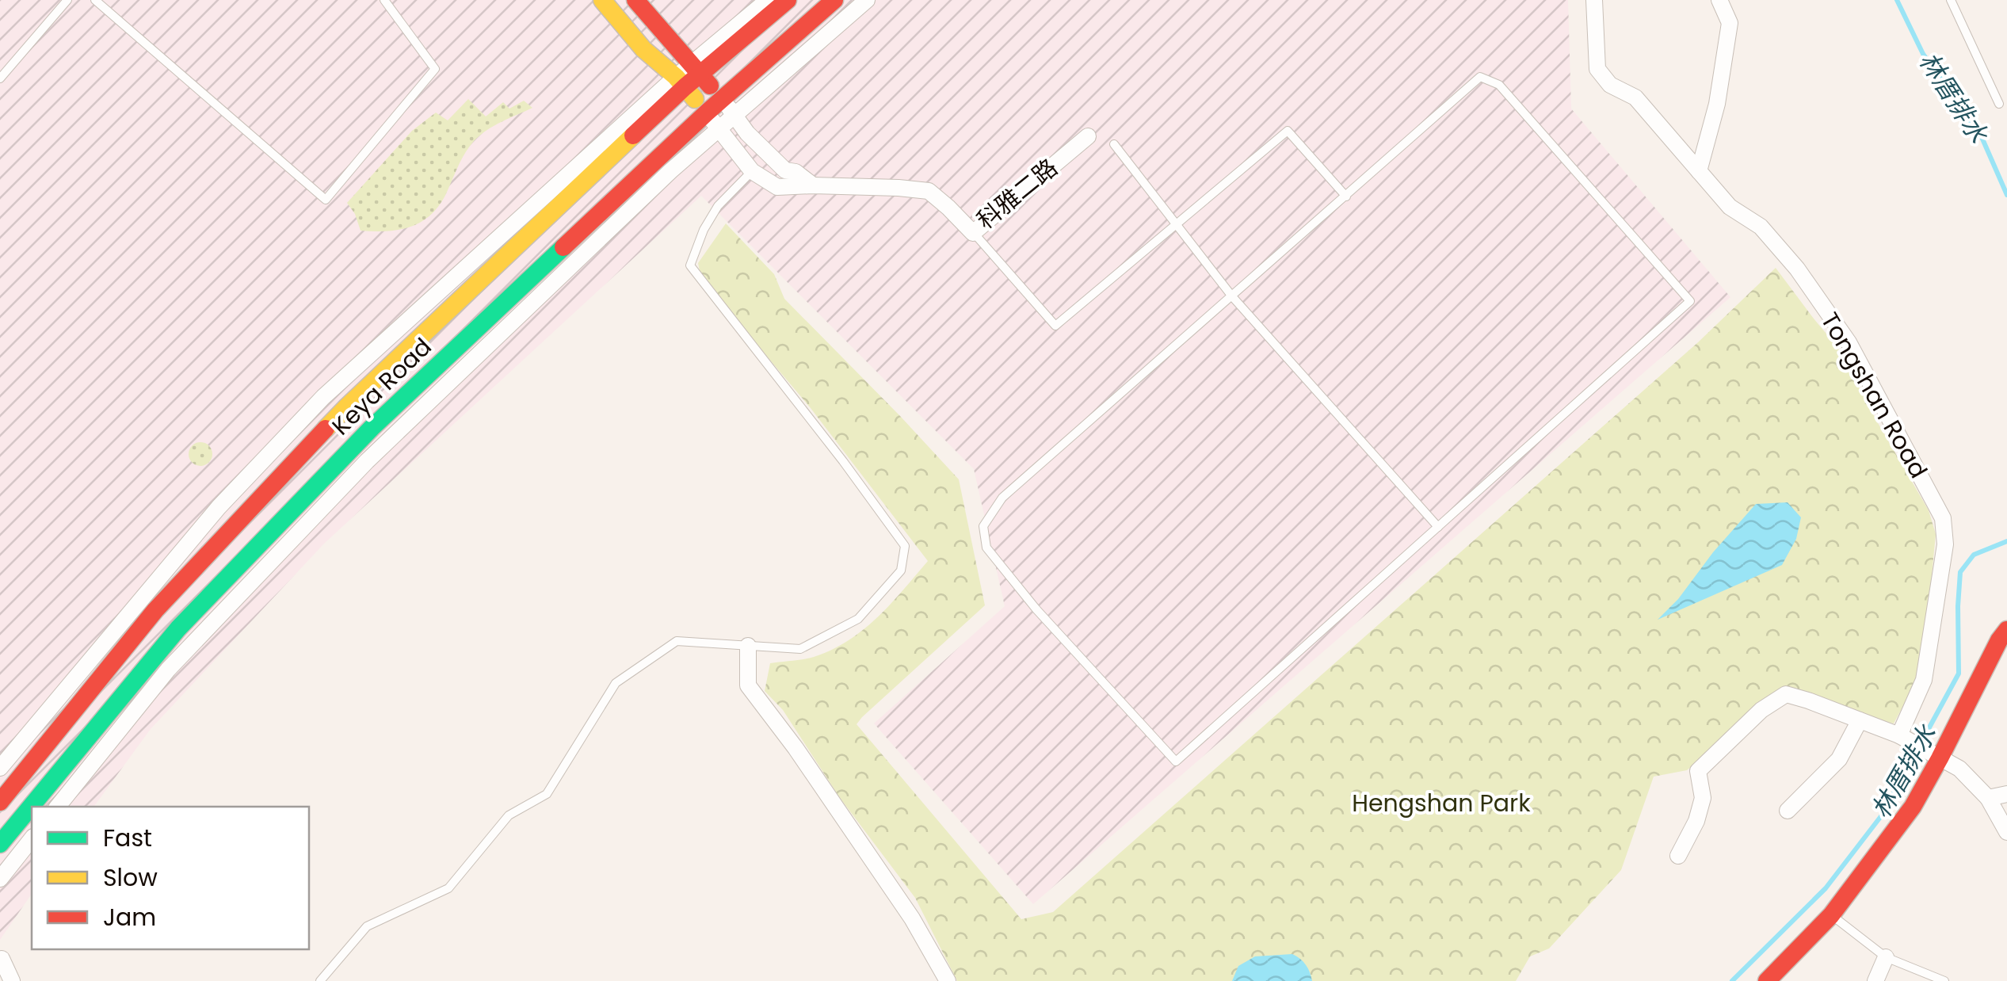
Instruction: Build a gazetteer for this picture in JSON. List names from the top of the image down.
{
  "streets": {
    "street": ["科雅二路", "Keya Road", "Tongshan Road"]
  },
  "crossings": [
    ["科雅二路", "Keya Road"]
  ],
  "water": ["林厝排水"],
  "parks": ["Hengshan Park"],
  "legend": ["Fast", "Slow", "Jam"]
}
